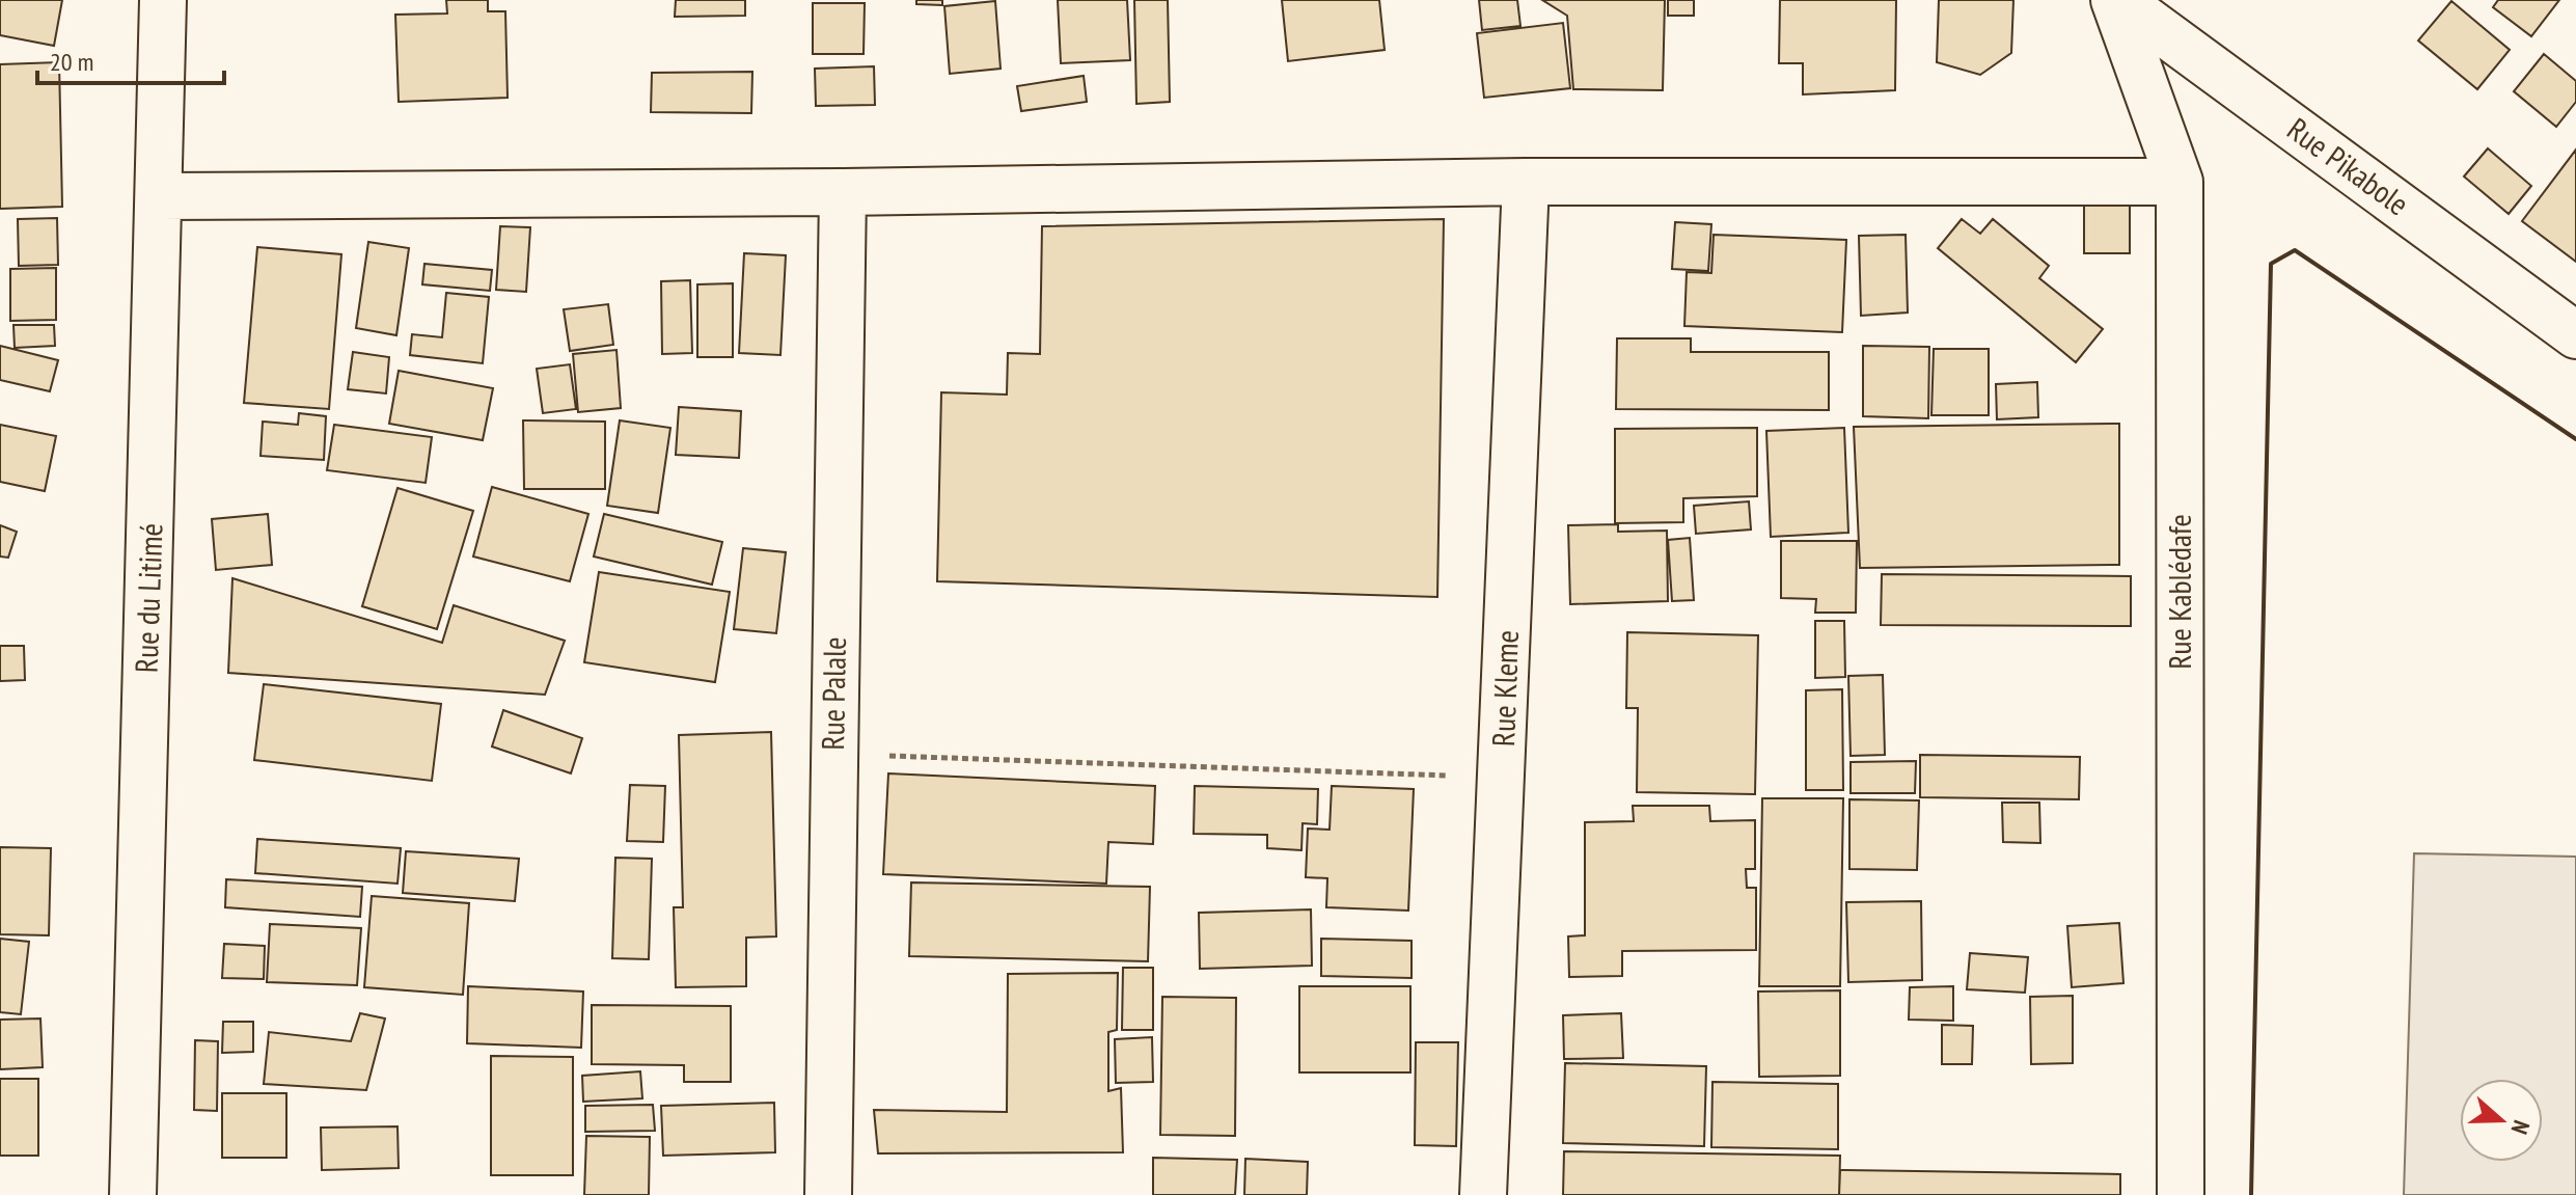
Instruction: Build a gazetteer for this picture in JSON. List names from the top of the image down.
{
  "streets": {
    "street": [
      "Rue Pikabole",
      "Rue Kablédafe",
      "Rue du Litimé",
      "Rue Kleme",
      "Rue Palale"
    ]
  },
  "crossings": [
    ["Rue Pikabole", "Rue Kablédafe"]
  ],
  "scale_bar": "20 m",
  "north": "right"
}
